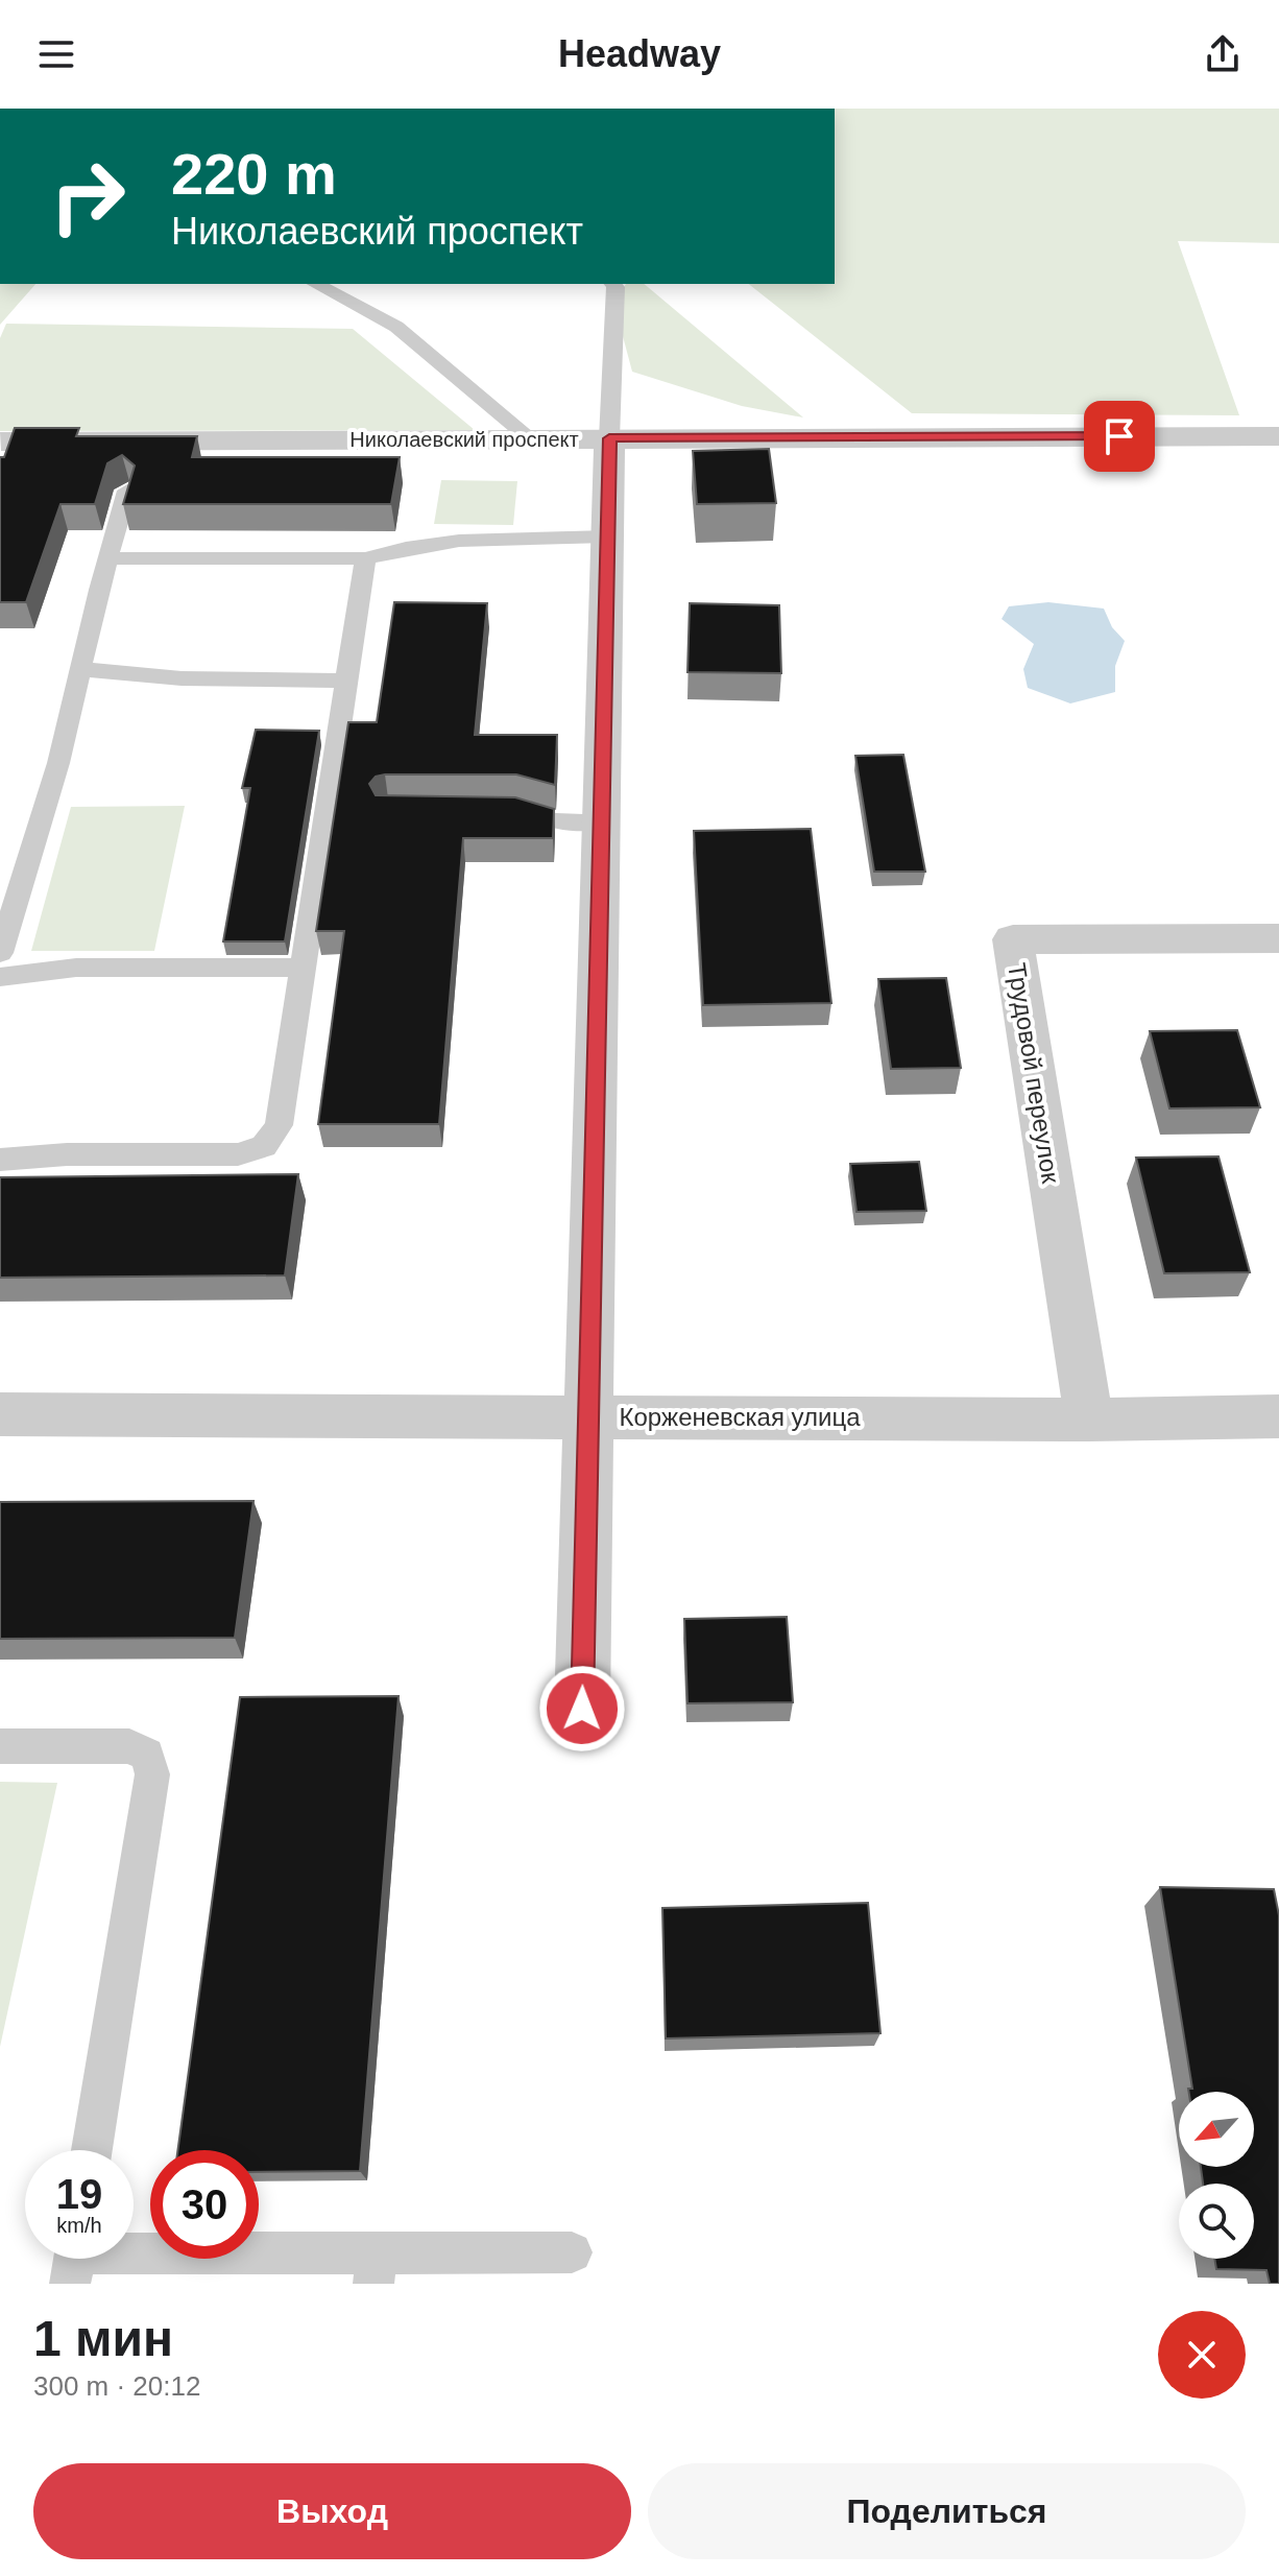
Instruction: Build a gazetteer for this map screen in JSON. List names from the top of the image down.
{
  "streets": {
    "street": ["Николаевский проспект", "Трудовой переулок", "Корженевская улица"]
  },
  "crossings": [
    ["Трудовой переулок", "Корженевская улица"]
  ],
  "north": "bottom left",
  "page": {
    "header": "Headway",
    "turn": ["220 m", "Николаевский проспект"],
    "speed": "19 km/h",
    "limit": "30",
    "heading": ["1 мин", "300 m · 20:12"],
    "buttons": ["Выход", "Поделиться"]
  }
}
